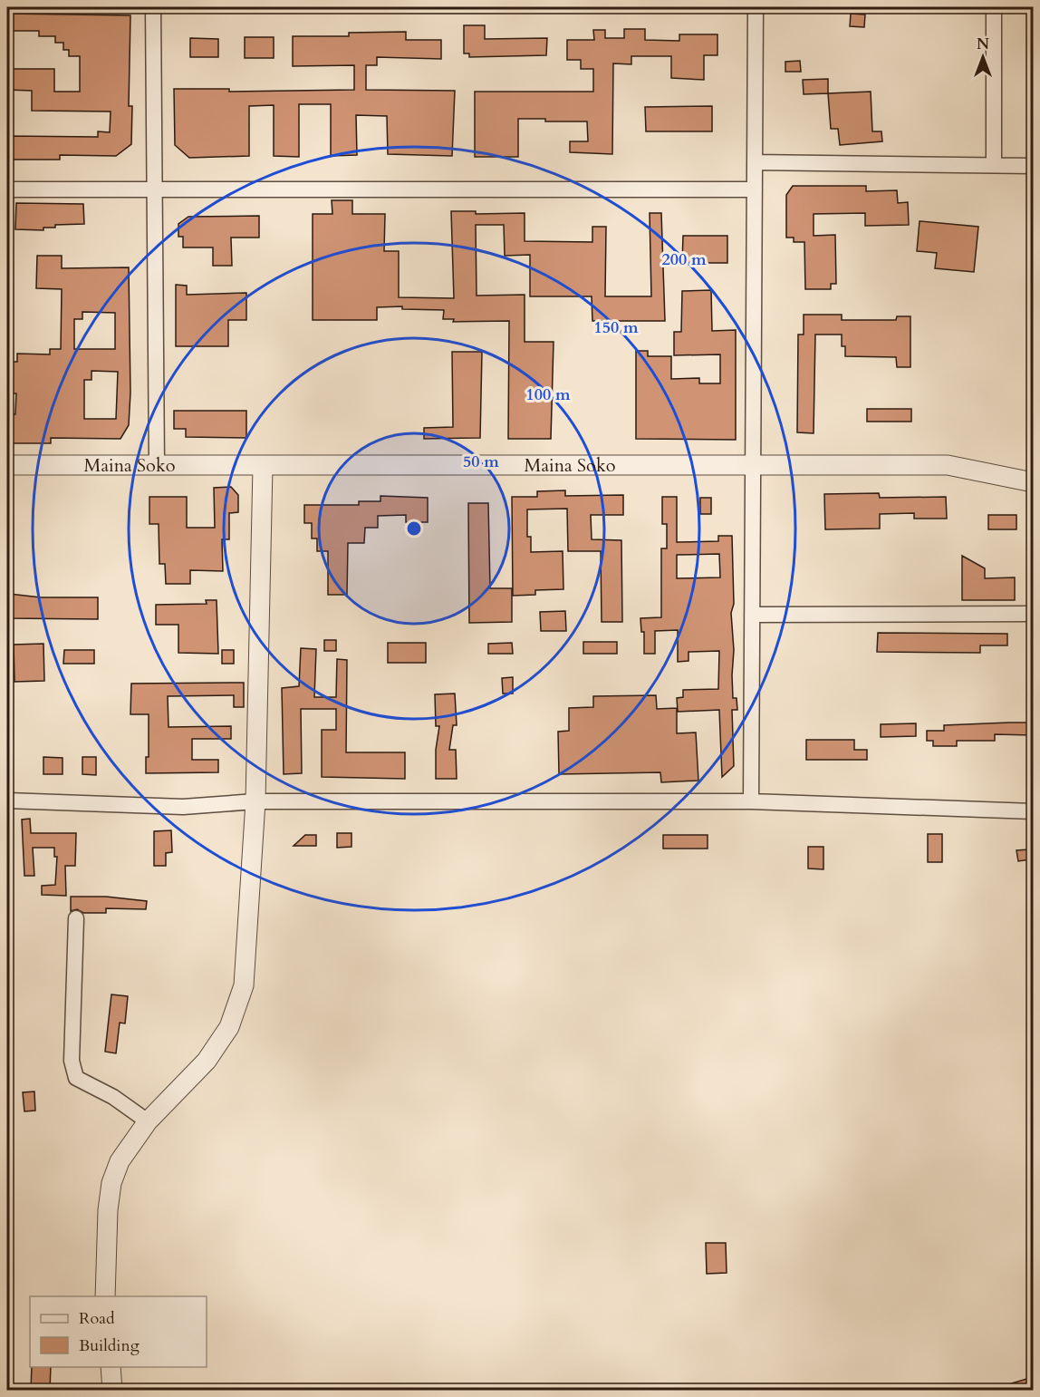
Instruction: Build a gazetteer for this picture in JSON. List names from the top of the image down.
{
  "streets": {
    "street": ["Maina Soko"]
  },
  "legend": ["Road", "Building"],
  "north": "top",
  "rings": [
    "200 m",
    "150 m",
    "100 m",
    "50 m"
  ]
}
